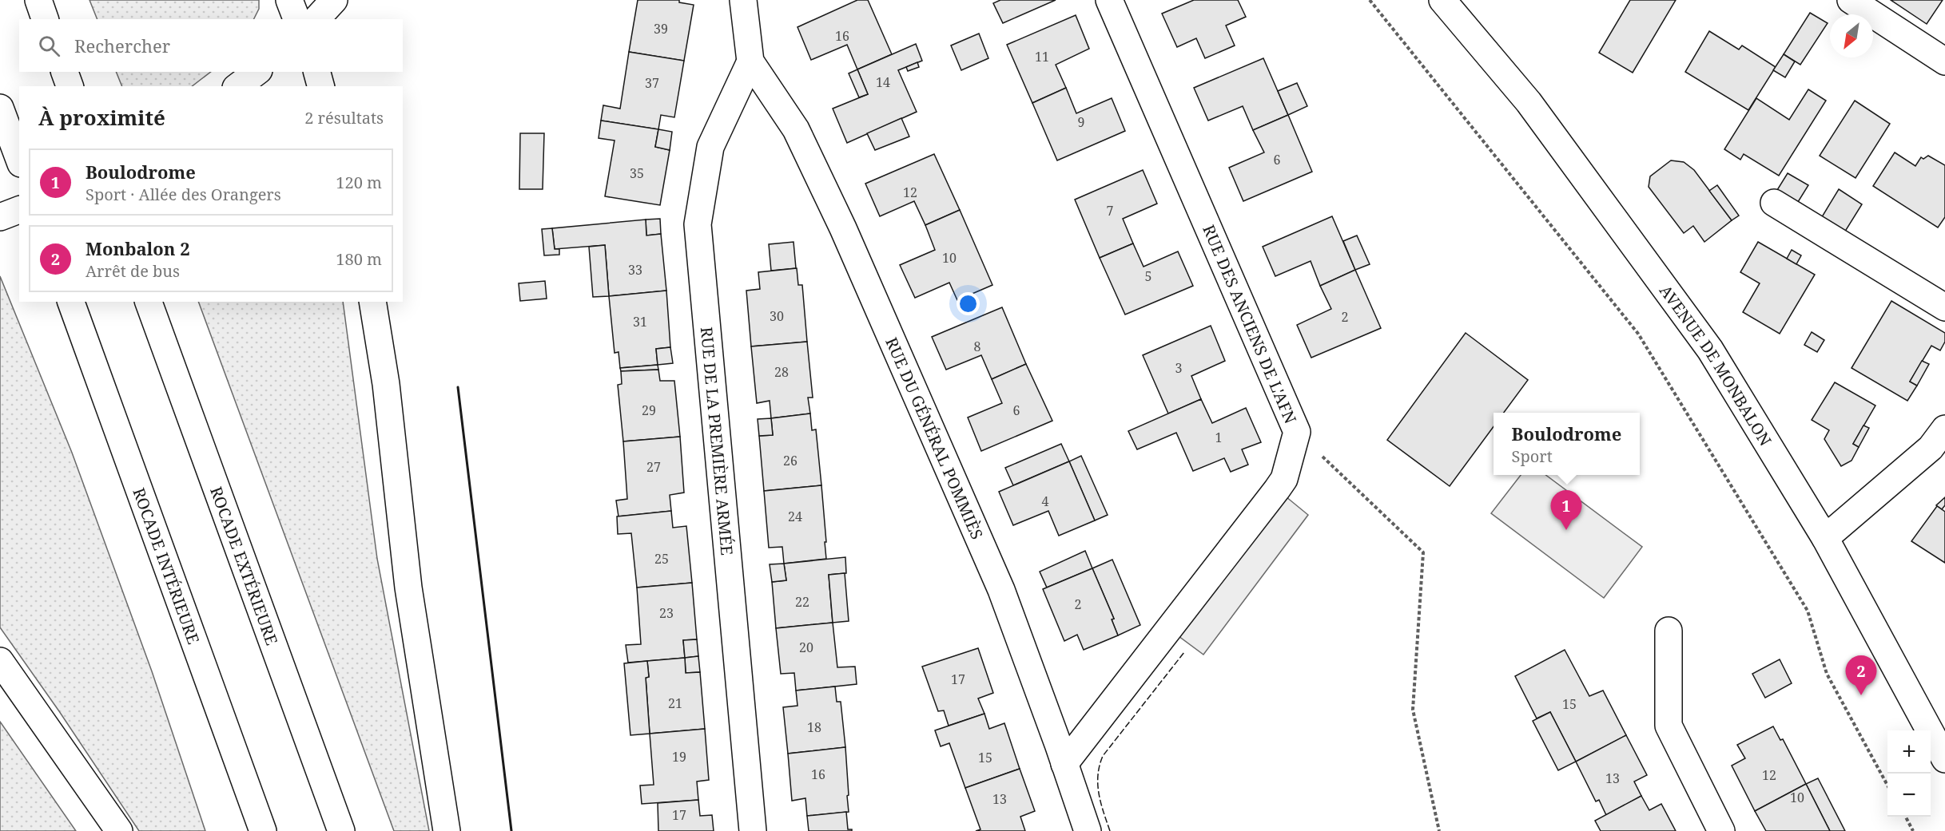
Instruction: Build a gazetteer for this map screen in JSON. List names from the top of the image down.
{
  "streets": {
    "main road": [
      "RUE DES ANCIENS DE L'AFN",
      "AVENUE DE MONBALON",
      "RUE DU GÉNÉRAL POMMIÈS",
      "RUE DE LA PREMIÈRE ARMÉE",
      "ROCADE INTÉRIEURE",
      "ROCADE EXTÉRIEURE"
    ]
  },
  "crossings": [
    ["RUE DES ANCIENS DE L'AFN", "RUE DU GÉNÉRAL POMMIÈS"],
    ["RUE DU GÉNÉRAL POMMIÈS", "RUE DE LA PREMIÈRE ARMÉE"]
  ],
  "house_numbers": [
    "39",
    "16",
    "11",
    "14",
    "37",
    "9",
    "6",
    "35",
    "12",
    "7",
    "10",
    "33",
    "5",
    "30",
    "2",
    "31",
    "8",
    "3",
    "28",
    "29",
    "6",
    "1",
    "26",
    "27",
    "4",
    "24",
    "25",
    "22",
    "2",
    "23",
    "20",
    "17",
    "21",
    "15",
    "18",
    "19",
    "15",
    "16",
    "12",
    "13",
    "10",
    "13",
    "17"
  ],
  "north": "bottom left",
  "page": {
    "search": "Rechercher",
    "heading": ["À proximité", "2 résultats"],
    "list": [
      {
        "mark": "1",
        "name": "Boulodrome",
        "note": "Sport · Allée des Orangers",
        "value": "120 m"
      },
      {
        "mark": "2",
        "name": "Monbalon 2",
        "note": "Arrêt de bus",
        "value": "180 m"
      }
    ],
    "popup": ["Boulodrome", "Sport"],
    "pins": ["1", "2"],
    "map_buttons": ["+", "−"]
  }
}
